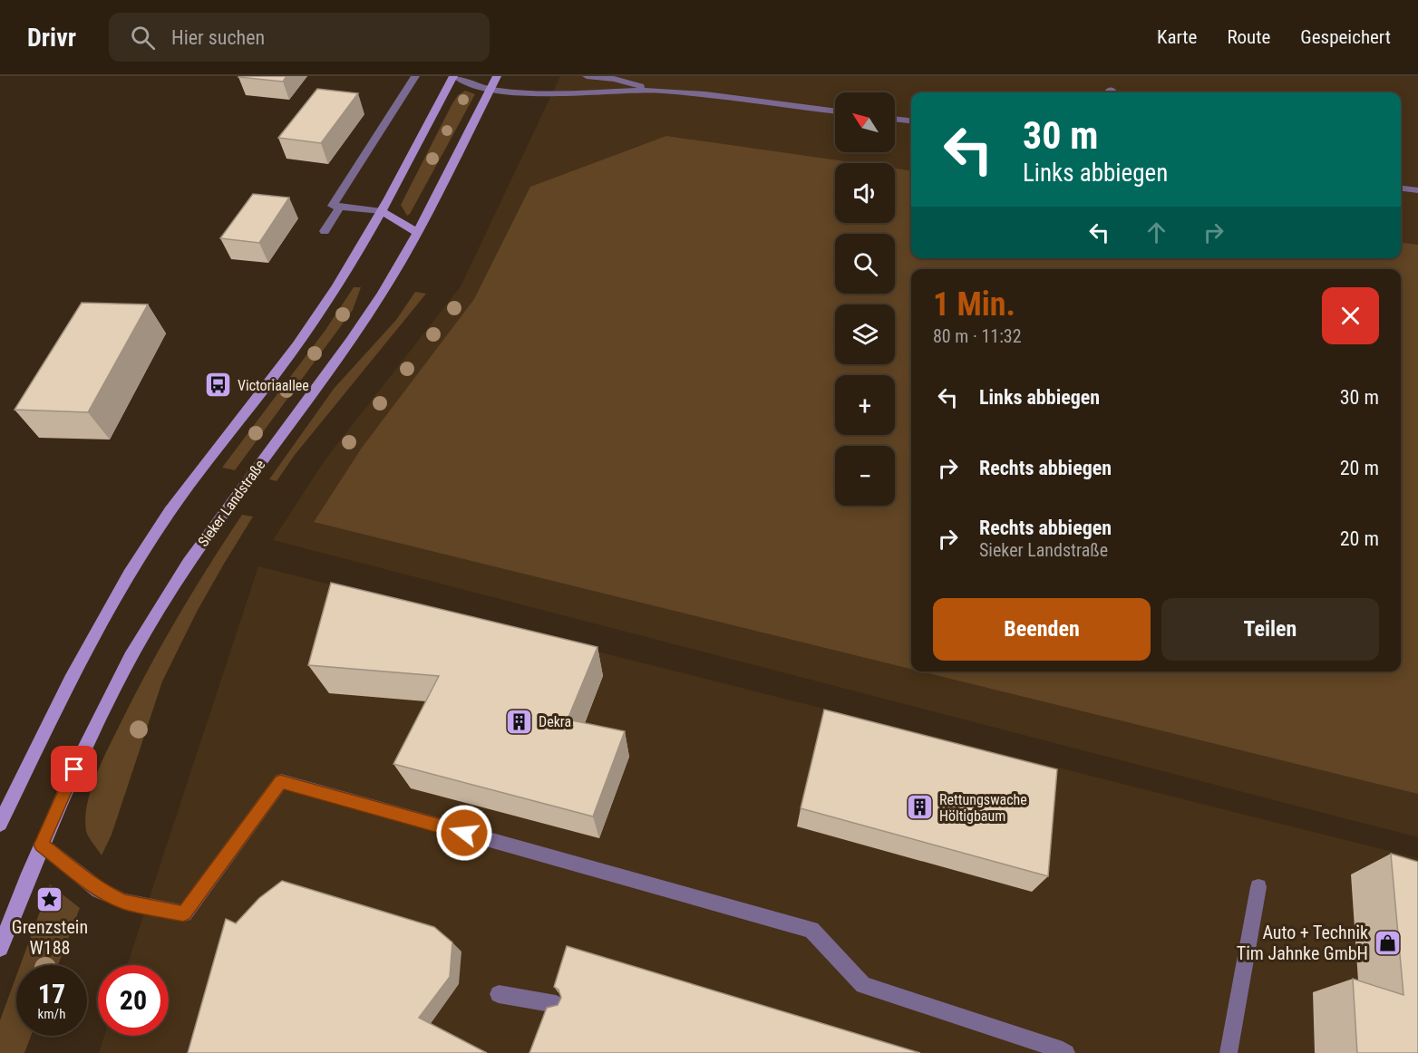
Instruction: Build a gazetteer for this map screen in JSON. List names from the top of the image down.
{
  "streets": {
    "main road": ["Sieker Landstraße"]
  },
  "places": {
    "bus stop": ["Victoriaallee"],
    "building": ["Dekra", "Rettungswache Höltigbaum"],
    "place": ["Grenzstein W188"],
    "shop": ["Auto + Technik Tim Jahnke GmbH"]
  },
  "north": "top left",
  "page": {
    "header": "Drivr",
    "search": "Hier suchen",
    "nav": ["Karte", "Route", "Gespeichert"],
    "map_buttons": ["+", "−"],
    "turn": ["30 m", "Links abbiegen"],
    "heading": ["1 Min.", "80 m · 11:32"],
    "list": [
      {
        "name": "Links abbiegen",
        "value": "30 m"
      },
      {
        "name": "Rechts abbiegen",
        "value": "20 m"
      },
      {
        "name": "Rechts abbiegen",
        "note": "Sieker Landstraße",
        "value": "20 m"
      }
    ],
    "buttons": ["Beenden", "Teilen"],
    "speed": "17 km/h",
    "limit": "20"
  }
}
